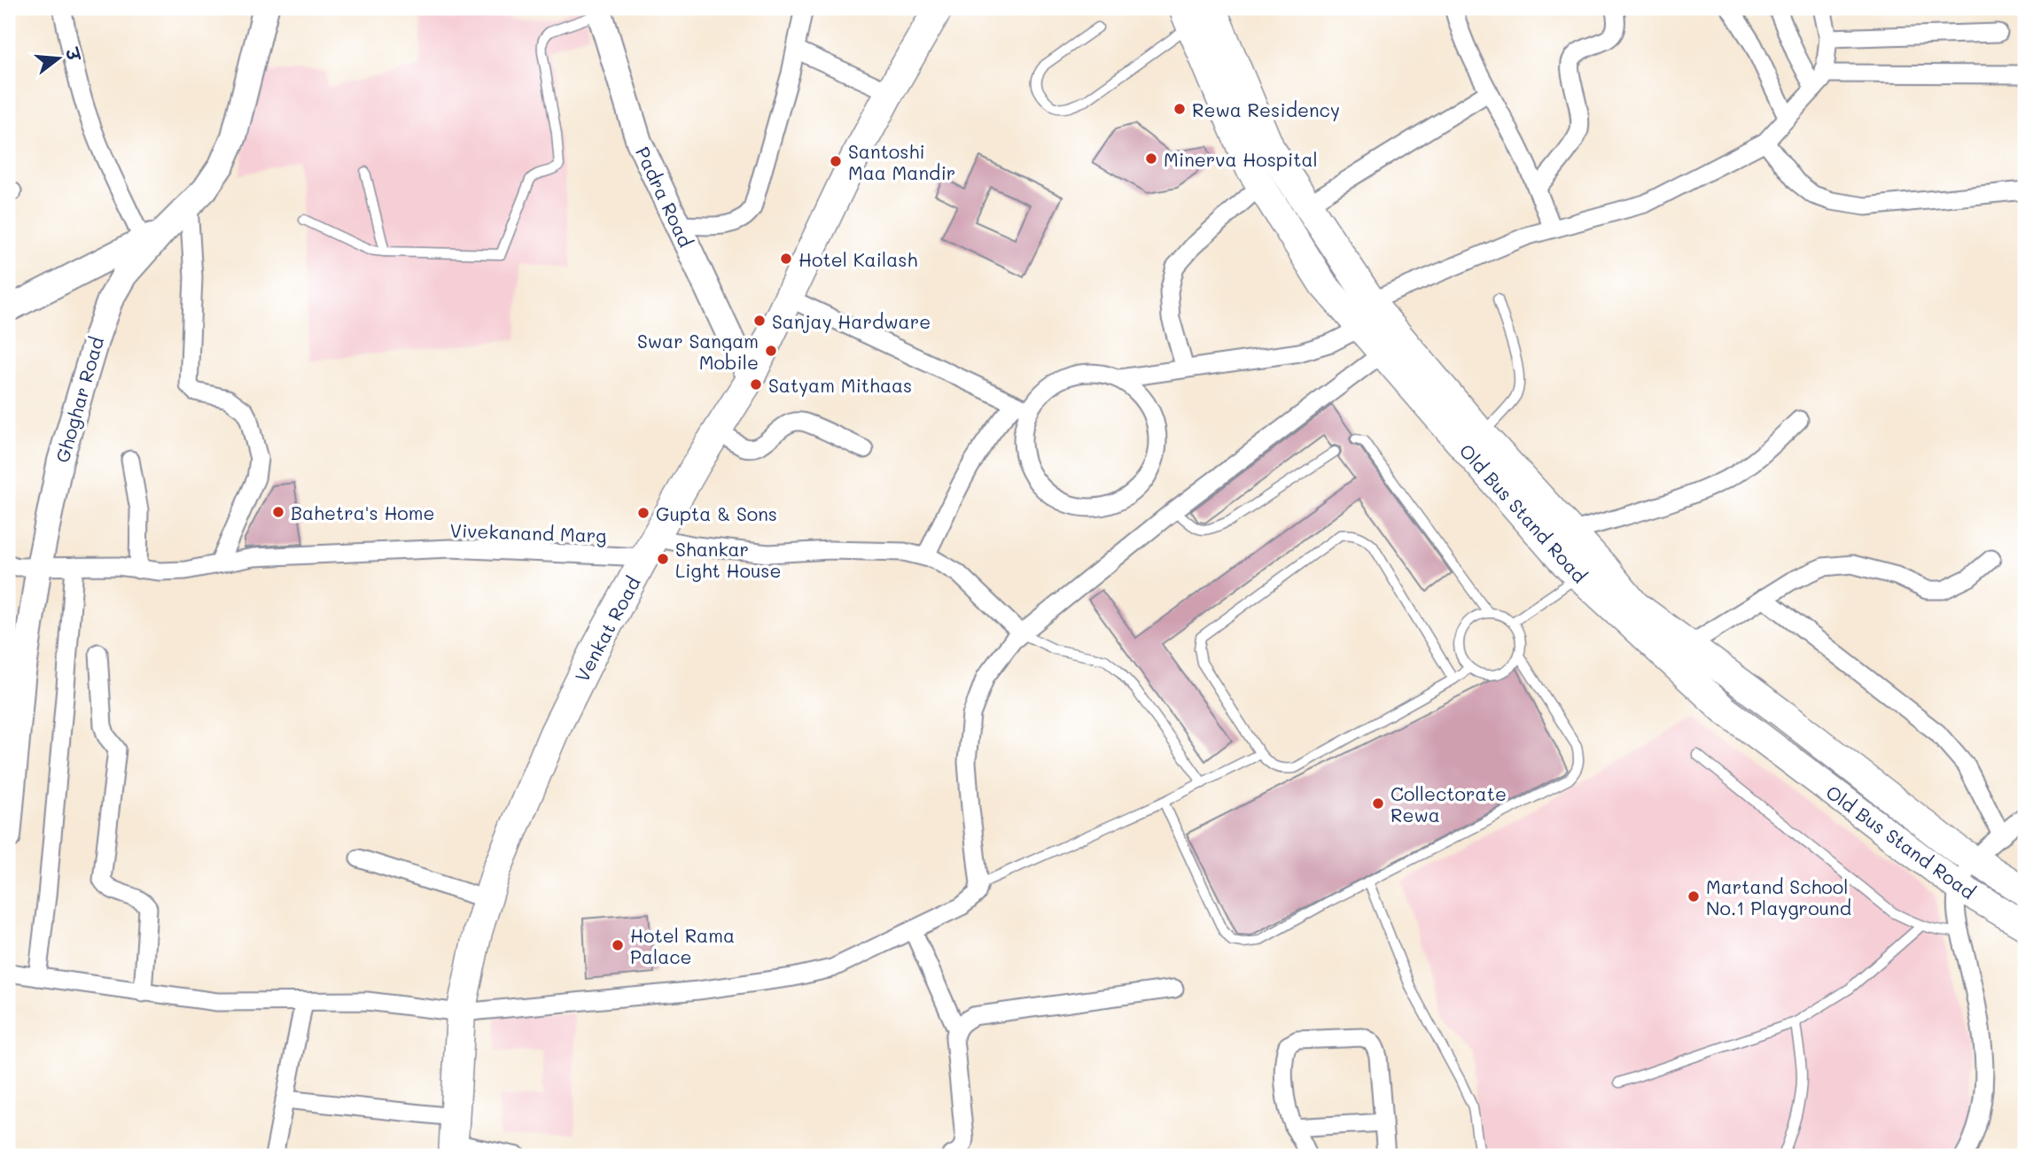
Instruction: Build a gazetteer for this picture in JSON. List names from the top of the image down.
{
  "streets": {
    "main road": ["Old Bus Stand Road", "Venkat Road"],
    "street": ["Padra Road", "Ghoghar Road", "Vivekanand Marg"]
  },
  "crossings": [
    ["Padra Road", "Venkat Road"],
    ["Ghoghar Road", "Vivekanand Marg"],
    ["Vivekanand Marg", "Venkat Road"]
  ],
  "places": [
    "Rewa Residency",
    "Minerva Hospital",
    "Santoshi Maa Mandir",
    "Hotel Kailash",
    "Sanjay Hardware",
    "Swar Sangam Mobile",
    "Satyam Mithaas",
    "Bahetra's Home",
    "Gupta & Sons",
    "Shankar Light House",
    "Collectorate Rewa",
    "Martand School No.1 Playground",
    "Hotel Rama Palace"
  ],
  "north": "right"
}
